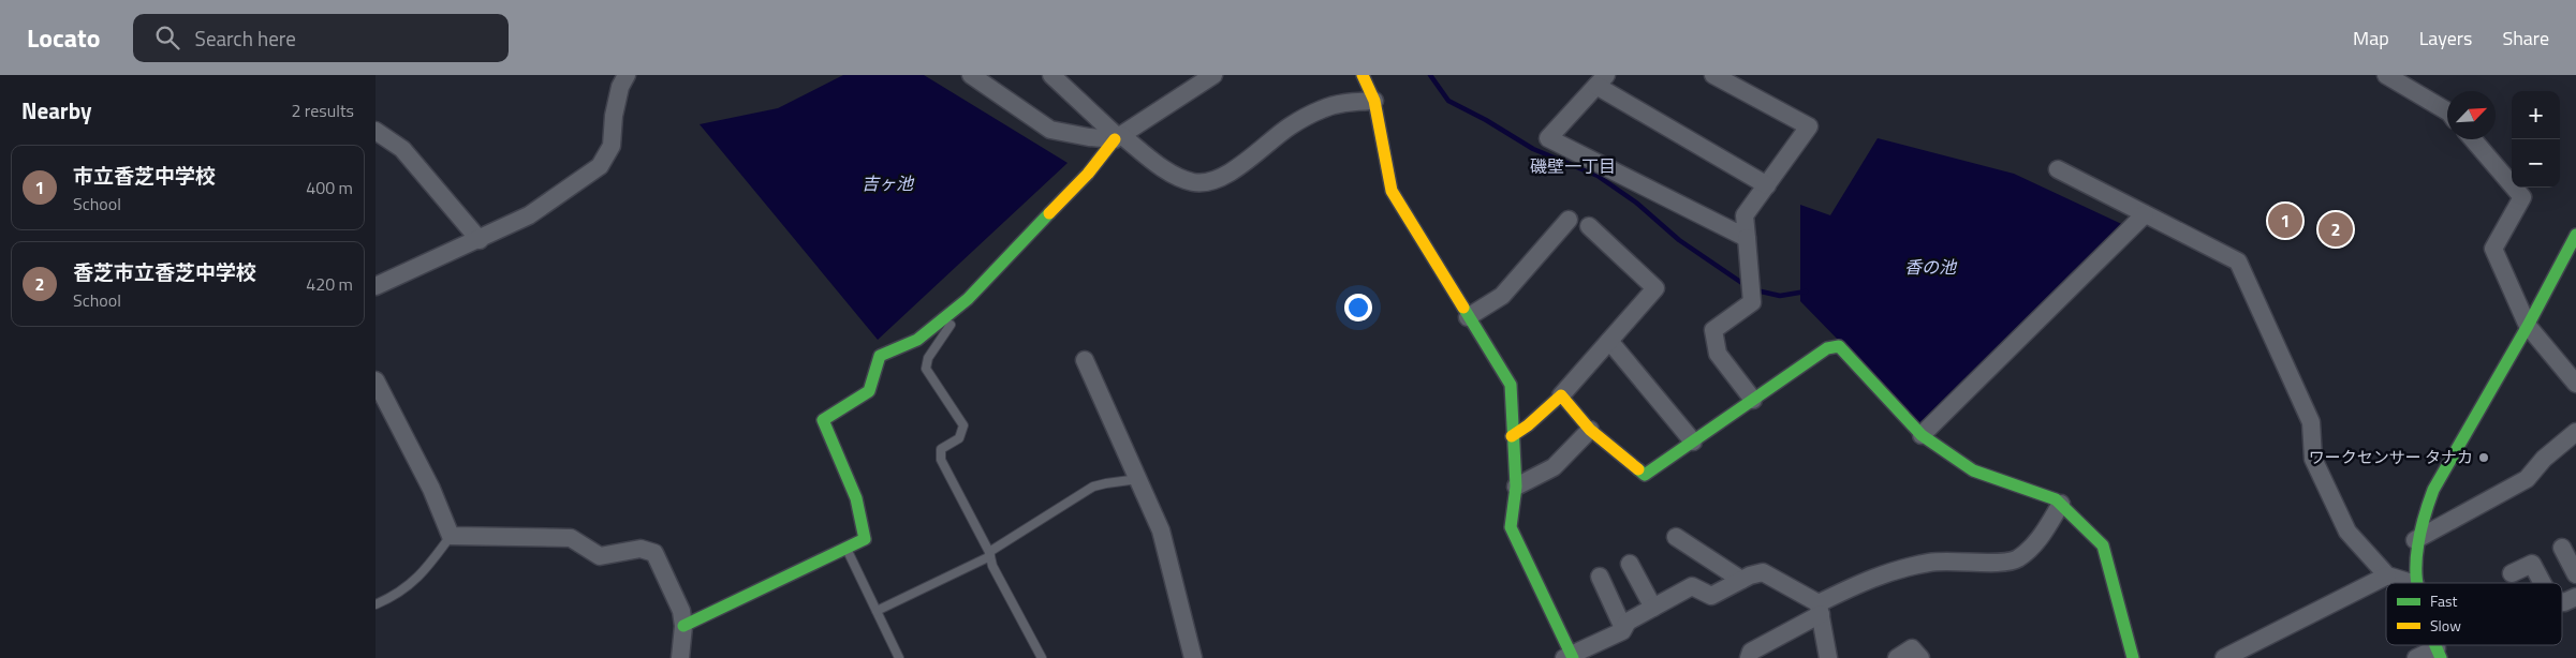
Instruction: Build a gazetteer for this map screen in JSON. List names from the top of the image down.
{
  "districts": ["磯壁一丁目"],
  "water": ["吉ヶ池", "香の池"],
  "places": ["ワークセンサー タナカ"],
  "legend": ["Fast", "Slow"],
  "north": "top right",
  "page": {
    "header": "Locato",
    "search": "Search here",
    "nav": ["Map", "Layers", "Share"],
    "heading": ["Nearby", "2 results"],
    "map_buttons": ["+", "−"],
    "list": [
      {
        "mark": "1",
        "name": "市立香芝中学校",
        "note": "School",
        "value": "400 m"
      },
      {
        "mark": "2",
        "name": "香芝市立香芝中学校",
        "note": "School",
        "value": "420 m"
      }
    ],
    "pins": ["1", "2"]
  }
}
